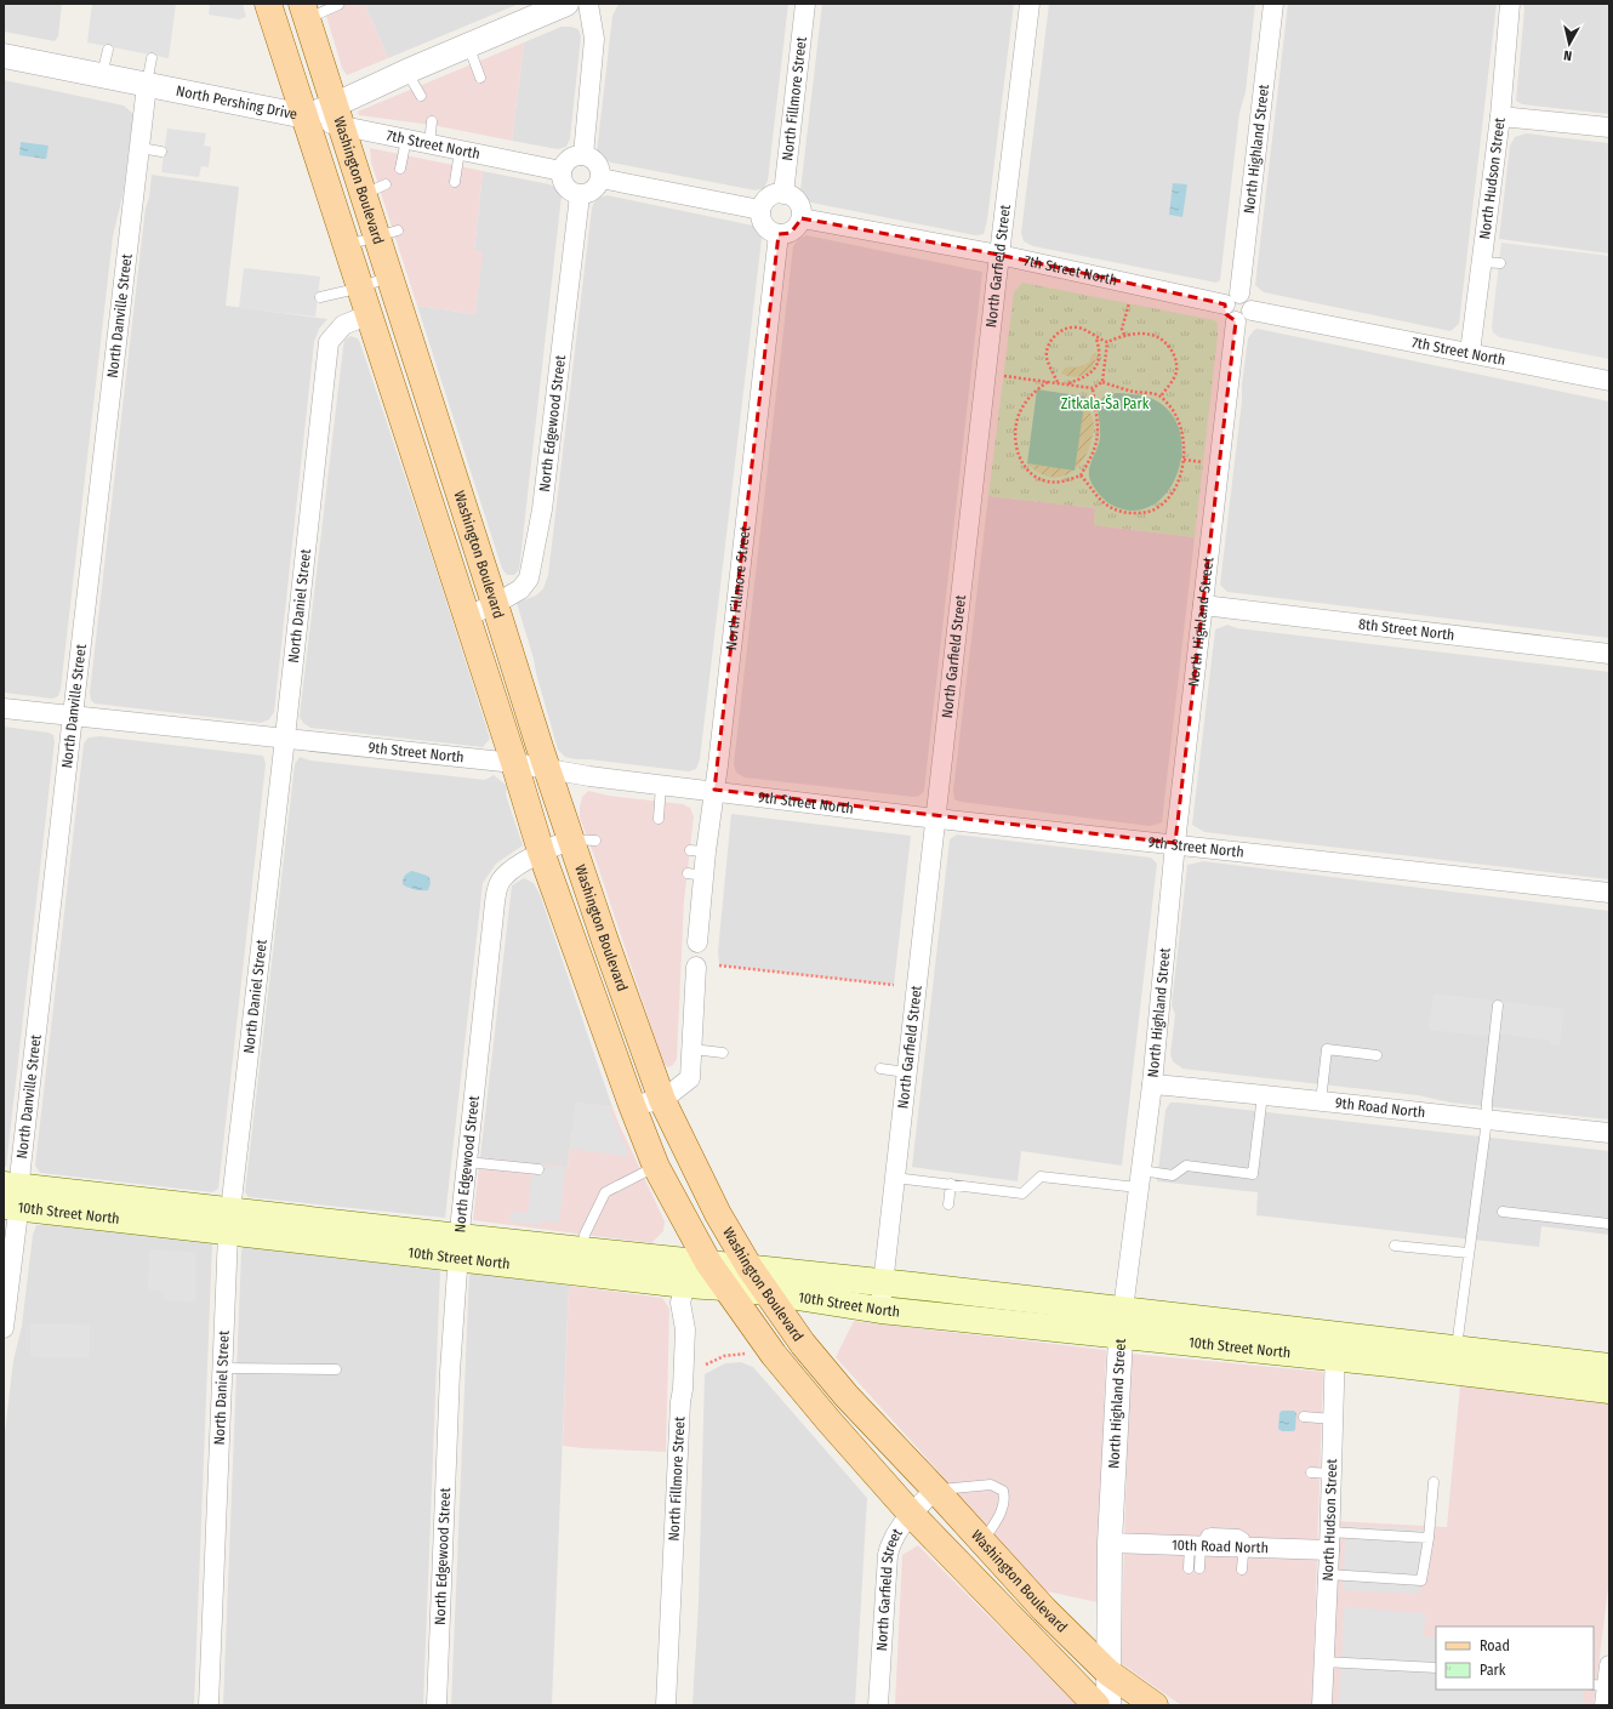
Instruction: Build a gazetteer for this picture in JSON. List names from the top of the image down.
{
  "streets": {
    "main road": ["Washington Boulevard", "10th Street North"],
    "street": [
      "North Fillmore Street",
      "North Pershing Drive",
      "7th Street North",
      "North Highland Street",
      "North Hudson Street",
      "North Garfield Street",
      "North Danville Street",
      "North Edgewood Street",
      "North Daniel Street",
      "8th Street North",
      "9th Street North",
      "9th Road North",
      "10th Road North"
    ]
  },
  "crossings": [
    ["North Fillmore Street", "7th Street North"],
    ["North Fillmore Street", "9th Street North"],
    ["North Fillmore Street", "10th Street North"],
    ["North Pershing Drive", "7th Street North"],
    ["North Pershing Drive", "Washington Boulevard"],
    ["North Pershing Drive", "North Danville Street"],
    ["7th Street North", "North Highland Street"],
    ["7th Street North", "North Hudson Street"],
    ["7th Street North", "Washington Boulevard"],
    ["7th Street North", "North Garfield Street"],
    ["7th Street North", "North Edgewood Street"],
    ["North Highland Street", "Washington Boulevard"],
    ["North Highland Street", "8th Street North"],
    ["North Highland Street", "9th Street North"],
    ["North Highland Street", "9th Road North"],
    ["North Highland Street", "10th Street North"],
    ["North Highland Street", "10th Road North"],
    ["North Hudson Street", "10th Street North"],
    ["North Hudson Street", "10th Road North"],
    ["Washington Boulevard", "North Garfield Street"],
    ["Washington Boulevard", "North Edgewood Street"],
    ["Washington Boulevard", "North Daniel Street"],
    ["Washington Boulevard", "9th Street North"],
    ["Washington Boulevard", "10th Street North"],
    ["North Garfield Street", "9th Street North"],
    ["North Garfield Street", "10th Street North"],
    ["North Danville Street", "9th Street North"],
    ["North Danville Street", "10th Street North"],
    ["North Edgewood Street", "10th Street North"],
    ["North Daniel Street", "9th Street North"],
    ["North Daniel Street", "10th Street North"]
  ],
  "parks": ["Zitkala-Ša Park"],
  "legend": ["Road", "Park"],
  "north": "bottom"
}
